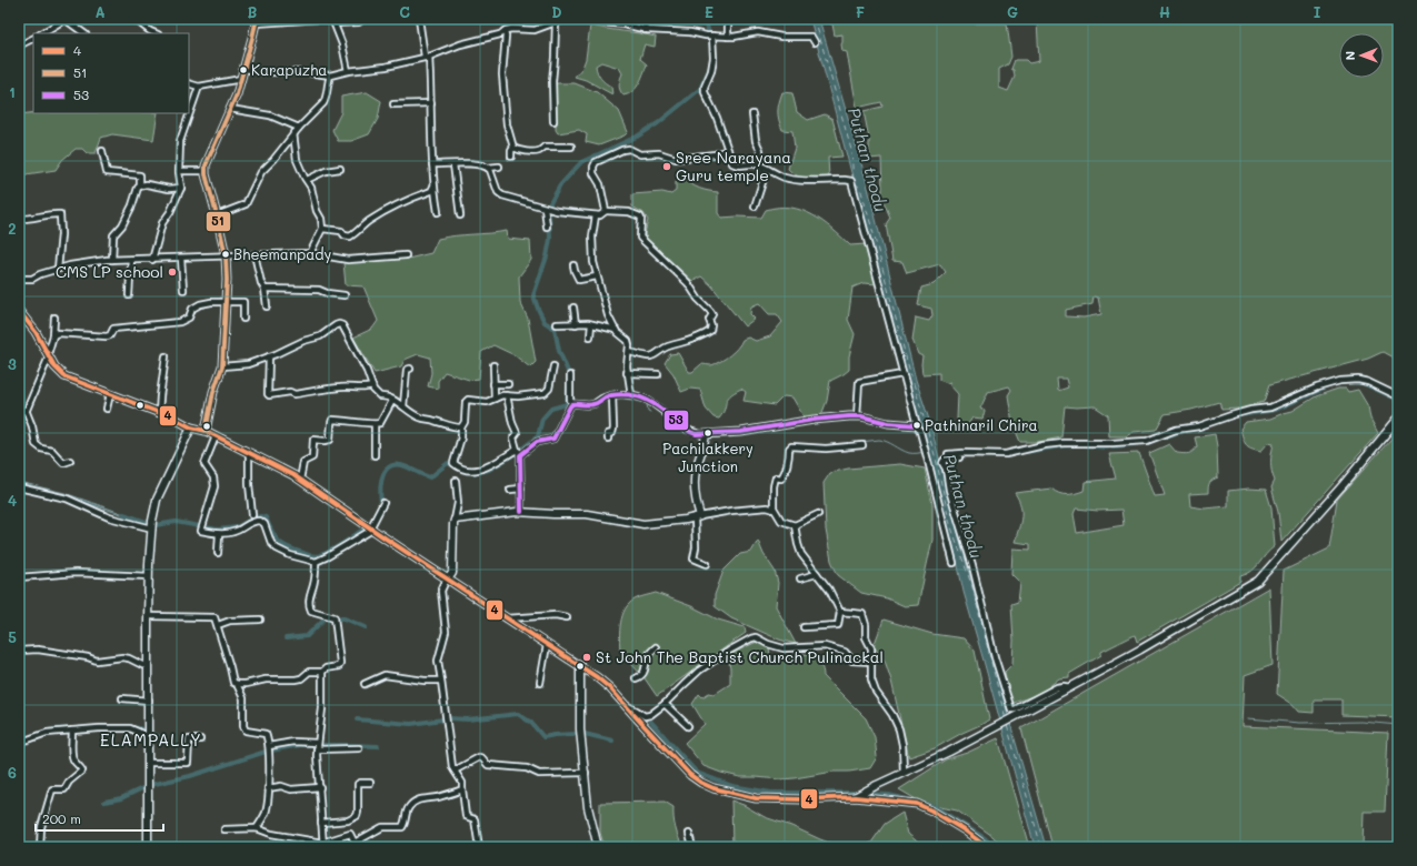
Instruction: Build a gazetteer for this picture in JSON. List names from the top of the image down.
{
  "districts": ["ELAMPALLY"],
  "water": ["Puthan thodu"],
  "places": [
    "Karapuzha",
    "Sree Narayana Guru temple",
    "Bheemanpady",
    "CMS LP school",
    "Pathinaril Chira",
    "Pachilakkery Junction",
    "St John The Baptist Church Pulinackal"
  ],
  "lines": ["transit line 51", "transit line 4", "transit line 53"],
  "legend": ["4", "51", "53"],
  "scale_bar": "200 m",
  "north": "left",
  "grid": {
    "columns": [
      "A",
      "B",
      "C",
      "D",
      "E",
      "F",
      "G",
      "H",
      "I"
    ],
    "rows": [
      "1",
      "2",
      "3",
      "4",
      "5",
      "6"
    ]
  }
}
